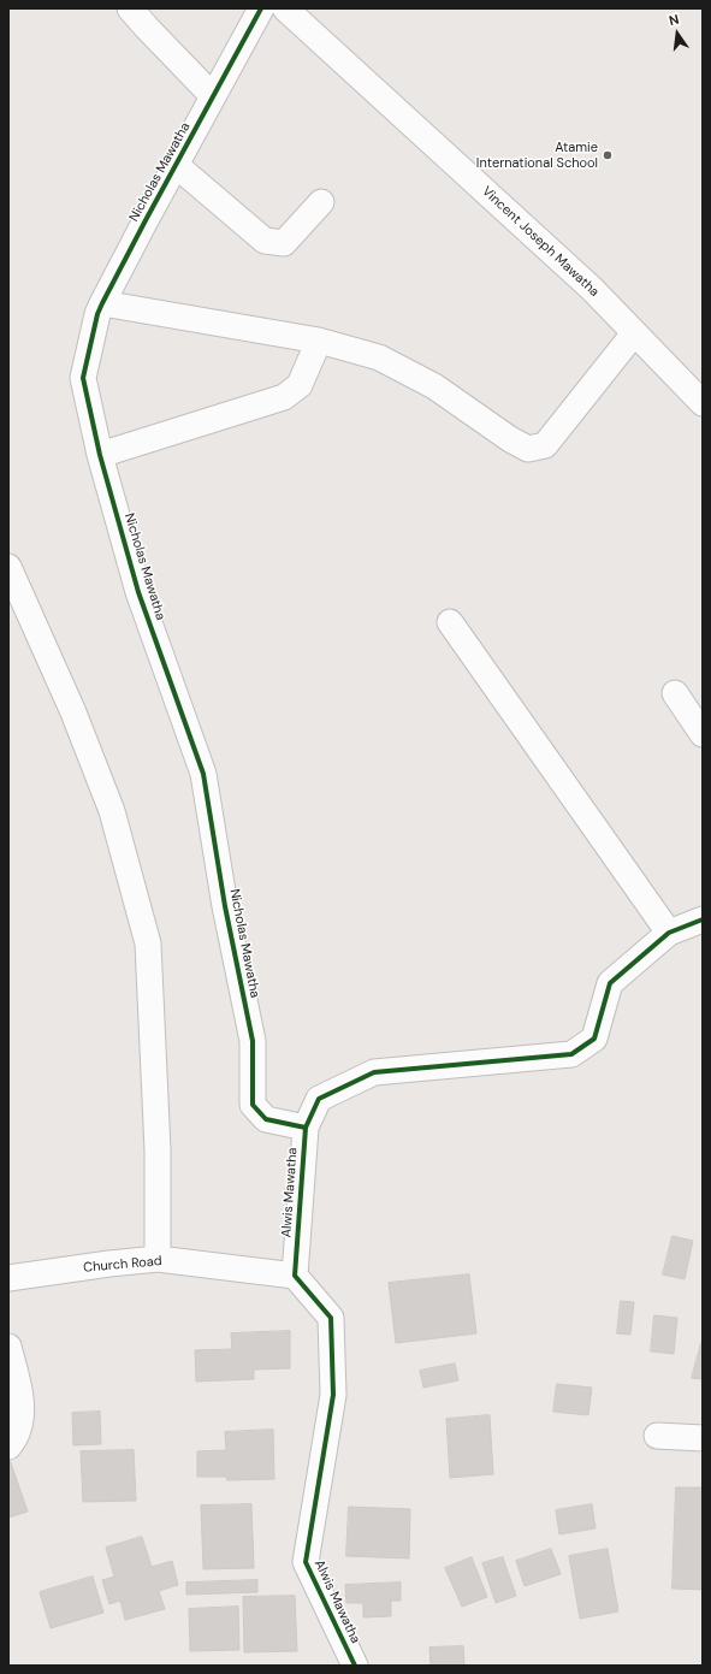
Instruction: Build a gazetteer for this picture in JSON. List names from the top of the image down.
{
  "streets": {
    "street": [
      "Nicholas Mawatha",
      "Vincent Joseph Mawatha",
      "Alwis Mawatha",
      "Church Road"
    ]
  },
  "crossings": [
    ["Nicholas Mawatha", "Alwis Mawatha"],
    ["Alwis Mawatha", "Church Road"]
  ],
  "places": ["Atamie International School"],
  "north": "top"
}
